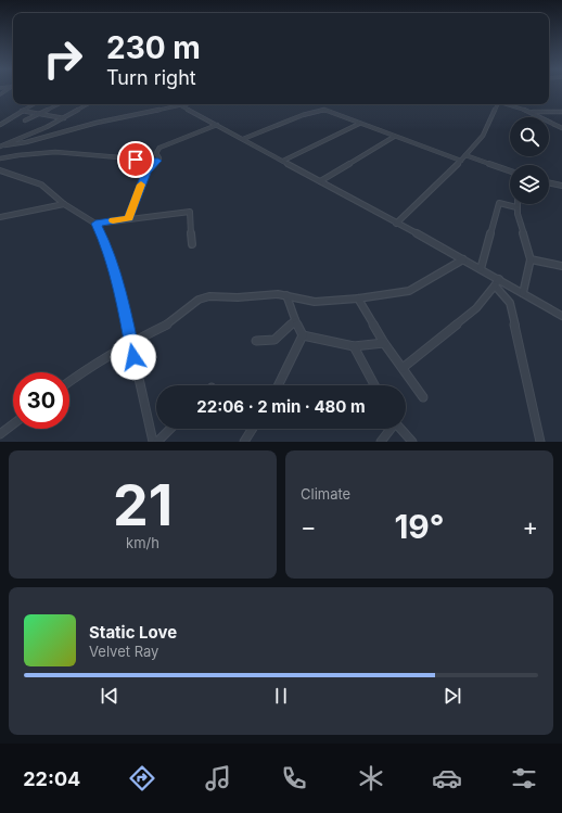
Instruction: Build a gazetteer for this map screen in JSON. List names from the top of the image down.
{
  "page": {
    "turn": ["230 m", "Turn right"],
    "limit": "30",
    "trip": "22:06 · 2 min · 480 m",
    "tile": [
      ["21", "km/h"],
      "Climate"
    ],
    "heat": ["−", "19°", "+"],
    "song": ["Static Love", "Velvet Ray"],
    "tabs": "22:04"
  }
}
